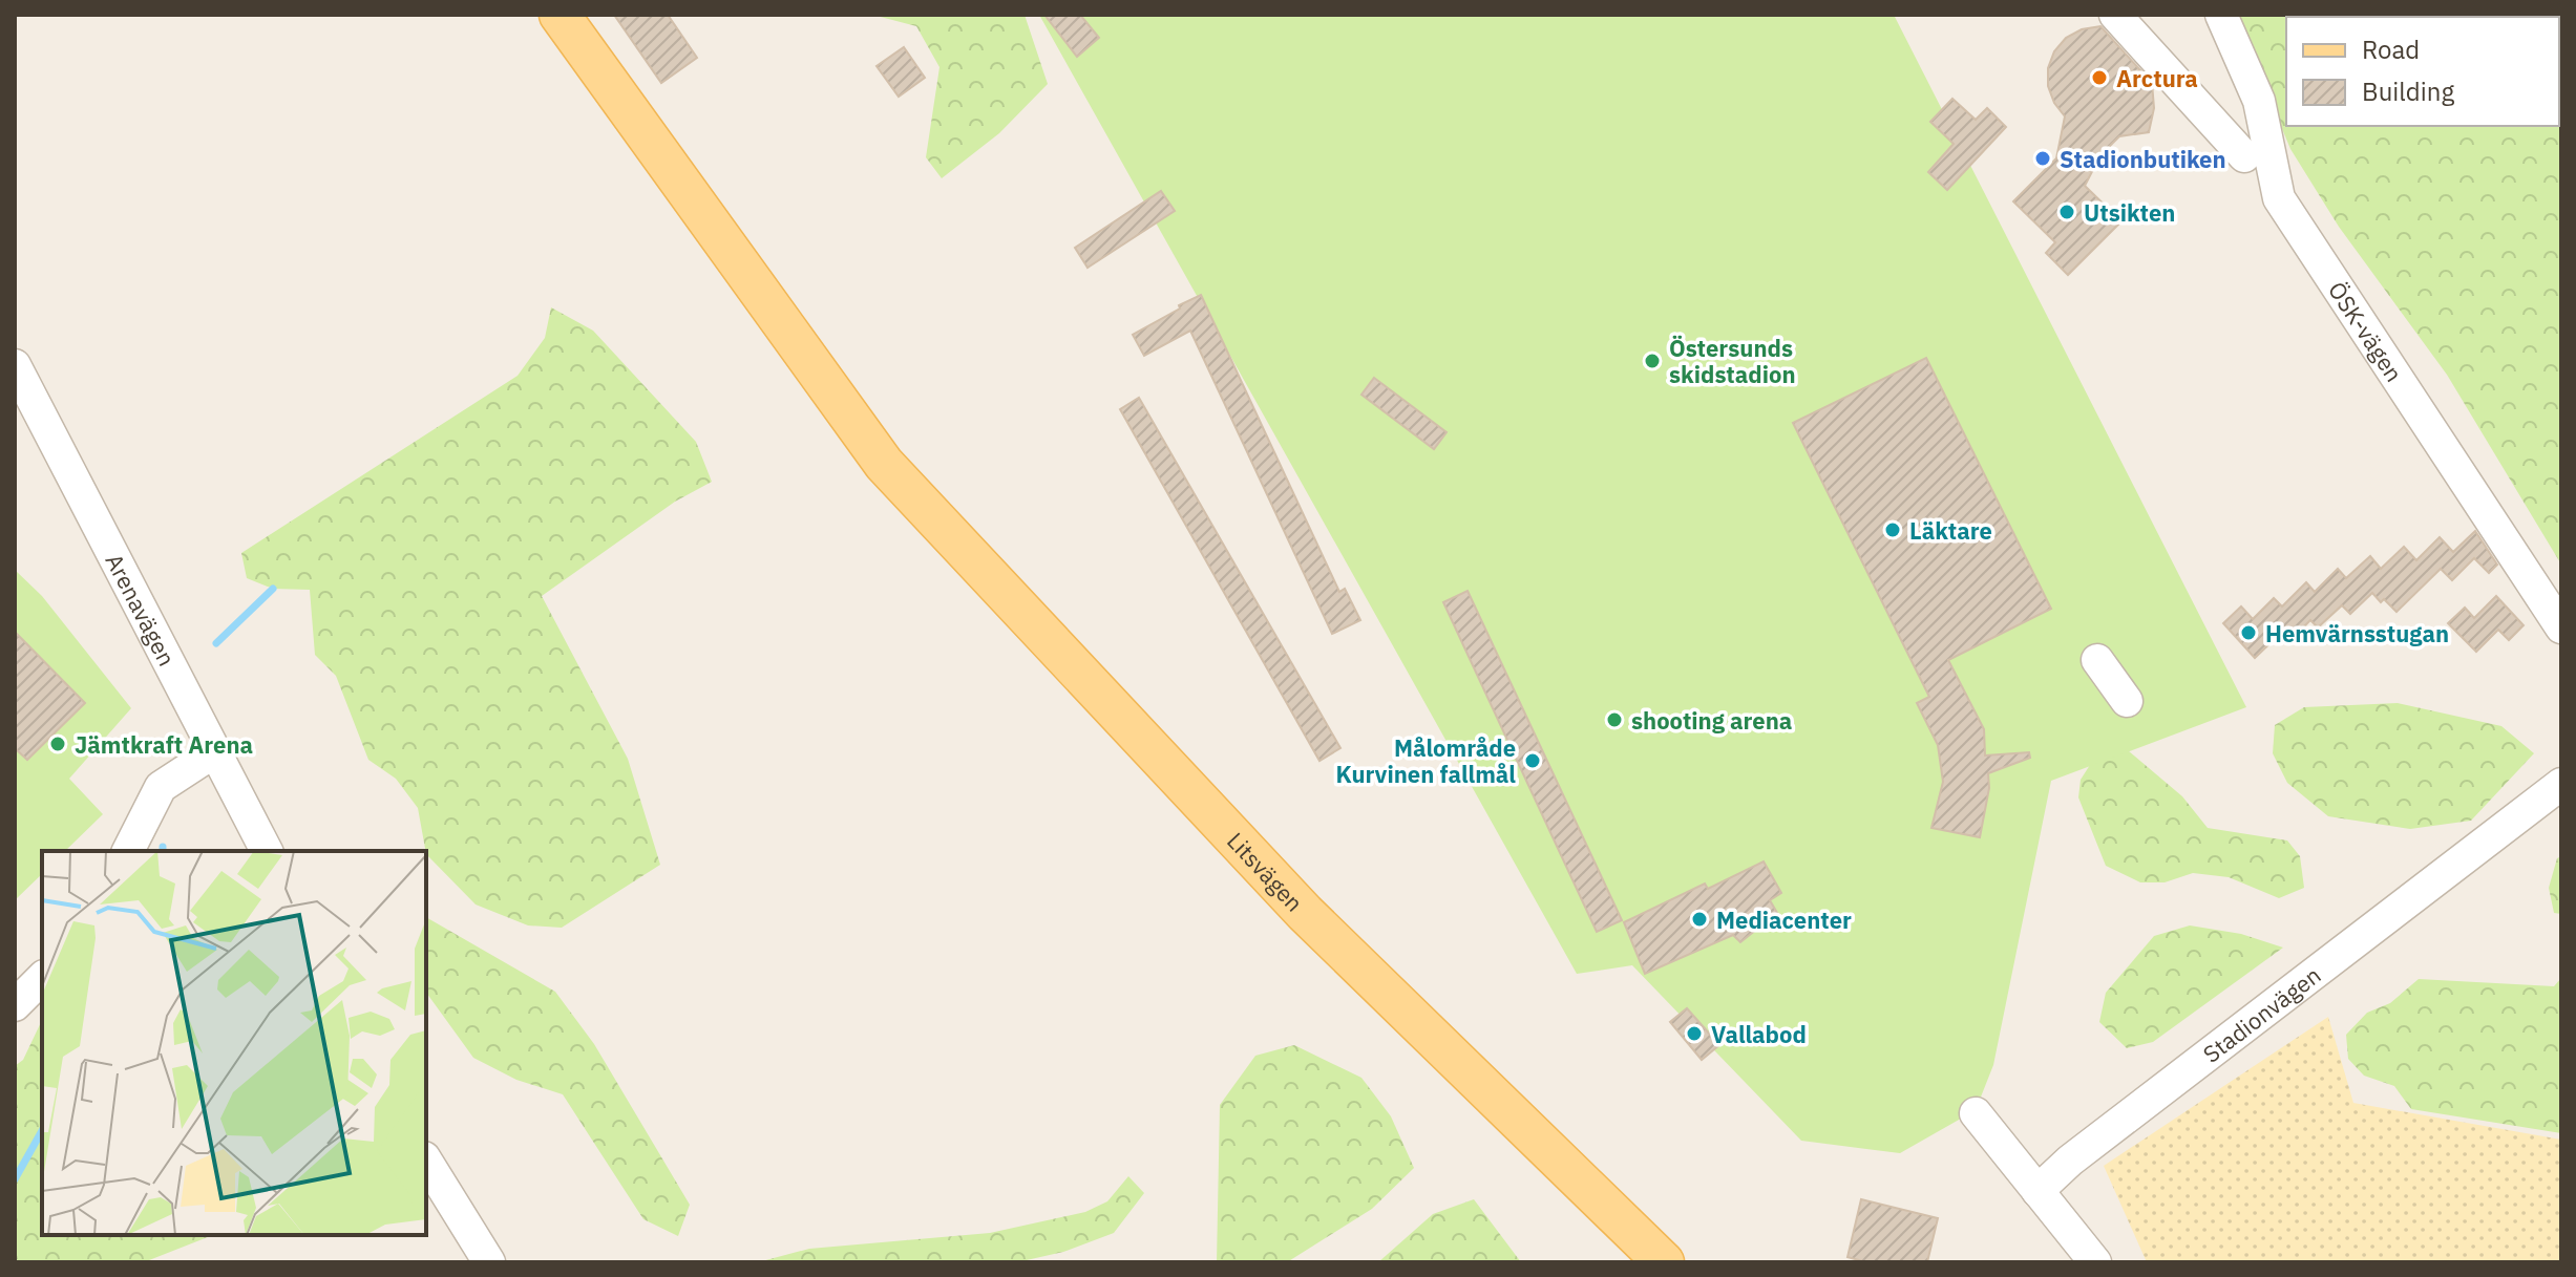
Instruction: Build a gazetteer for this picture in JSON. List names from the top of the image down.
{
  "streets": {
    "main road": ["Litsvägen"],
    "street": ["ÖSK-vägen", "Arenavägen", "Stadionvägen"]
  },
  "places": [
    "Arctura",
    "Stadionbutiken",
    "Utsikten",
    "Östersunds skidstadion",
    "Läktare",
    "Hemvärnsstugan",
    "shooting arena",
    "Jämtkraft Arena",
    "Målområde Kurvinen fallmål",
    "Mediacenter",
    "Vallabod"
  ],
  "legend": ["Road", "Building"]
}
